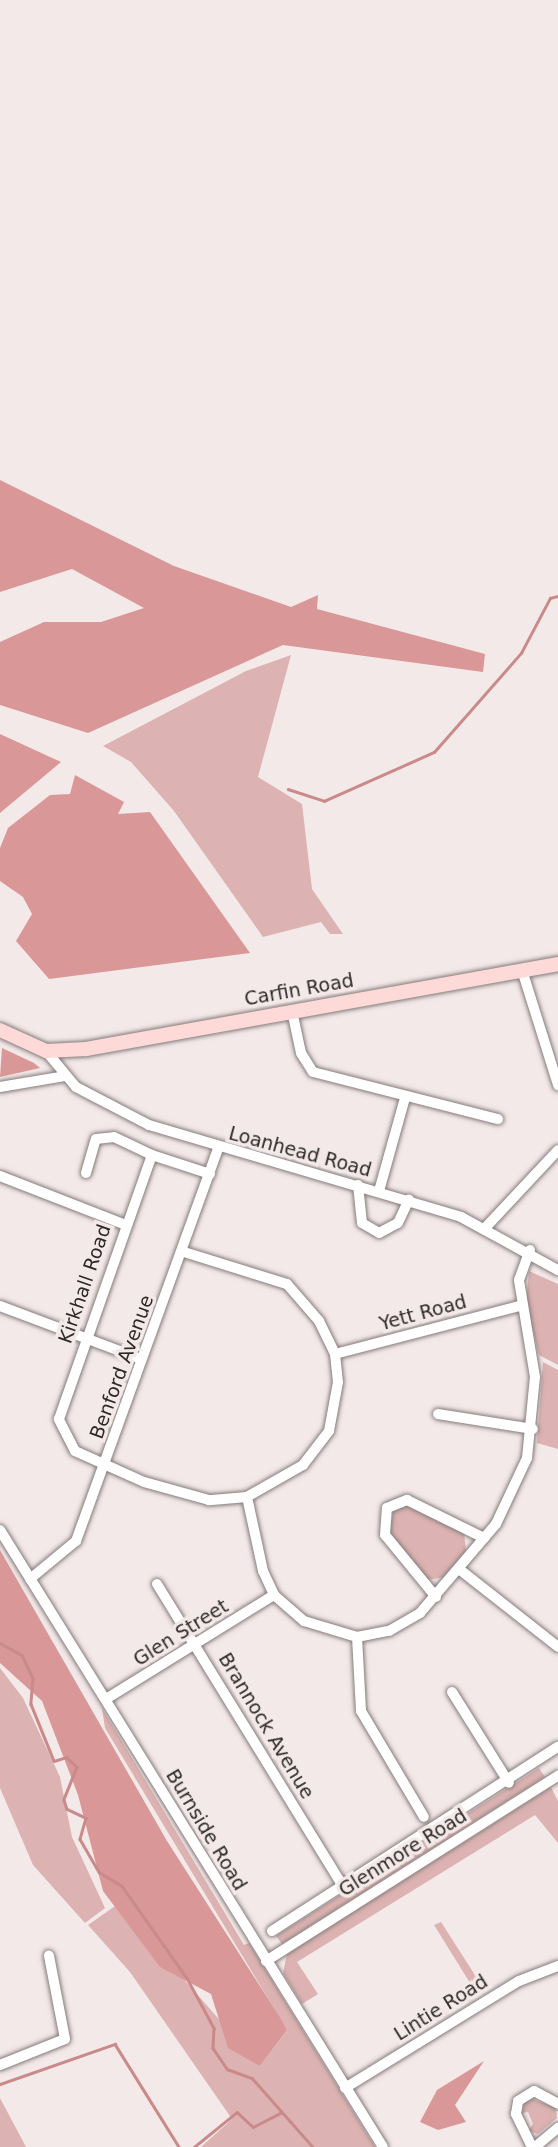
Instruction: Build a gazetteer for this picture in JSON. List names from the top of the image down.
{
  "streets": {
    "main road": ["Carfin Road"],
    "street": [
      "Loanhead Road",
      "Kirkhall Road",
      "Yett Road",
      "Benford Avenue",
      "Glen Street",
      "Brannock Avenue",
      "Burnside Road",
      "Glenmore Road",
      "Lintie Road"
    ]
  },
  "crossings": [
    ["Carfin Road", "Loanhead Road"],
    ["Loanhead Road", "Benford Avenue"],
    ["Kirkhall Road", "Yett Road"],
    ["Kirkhall Road", "Benford Avenue"],
    ["Yett Road", "Benford Avenue"],
    ["Benford Avenue", "Burnside Road"],
    ["Glen Street", "Brannock Avenue"],
    ["Glen Street", "Burnside Road"],
    ["Burnside Road", "Glenmore Road"],
    ["Burnside Road", "Lintie Road"]
  ]
}
